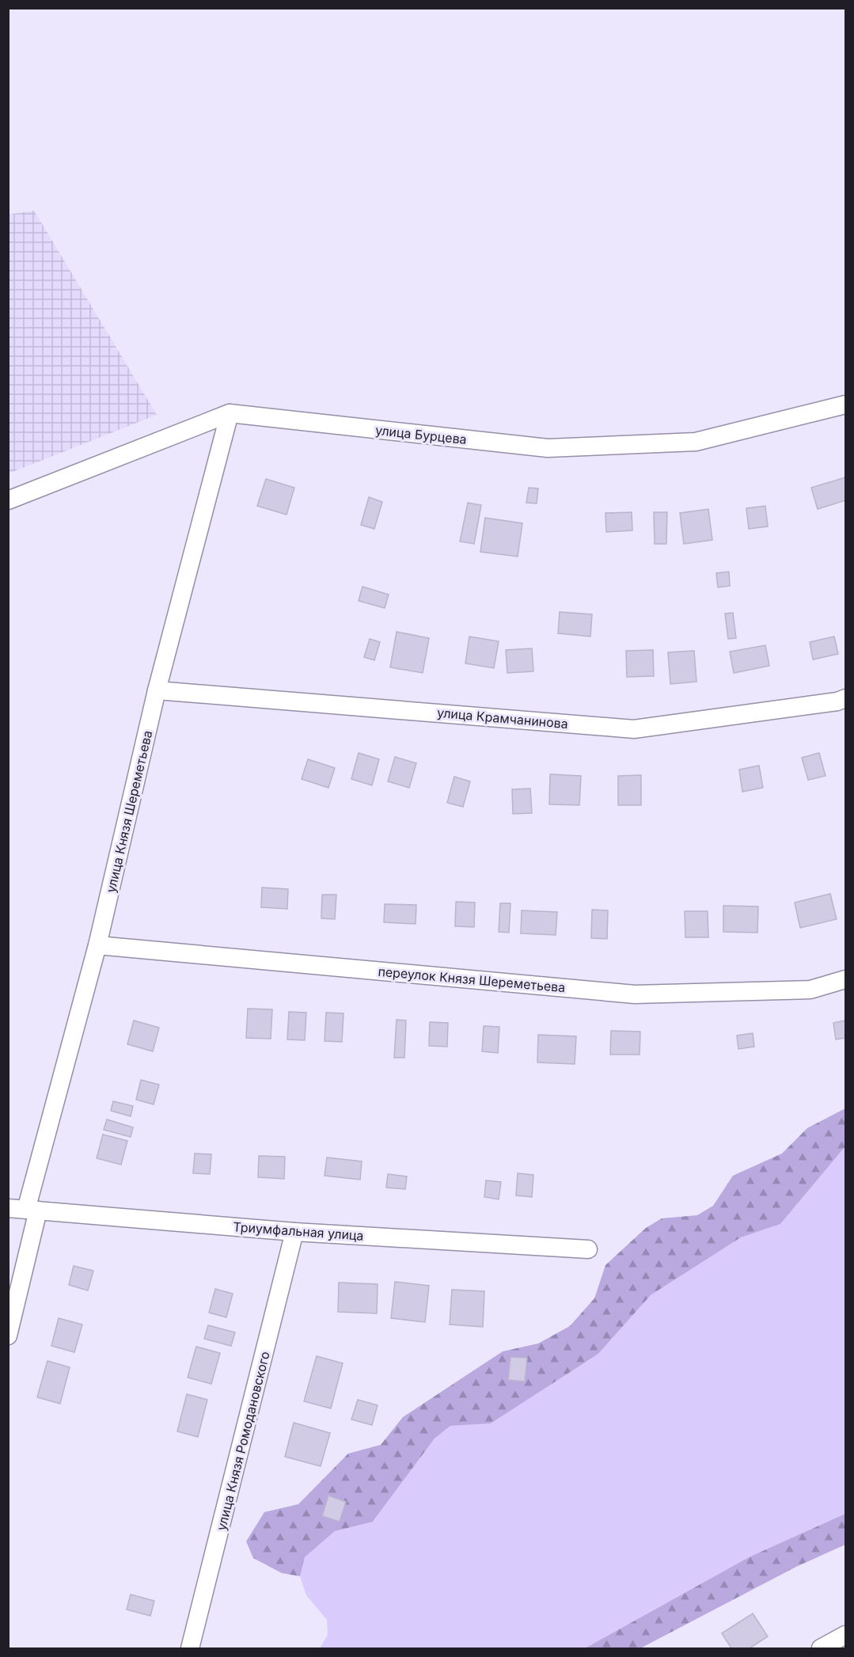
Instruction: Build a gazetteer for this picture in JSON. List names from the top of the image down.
{
  "streets": {
    "street": [
      "улица Бурцева",
      "улица Крамчанинова",
      "улица Князя Шереметьева",
      "переулок Князя Шереметьева",
      "Триумфальная улица",
      "улица Князя Ромодановского"
    ]
  },
  "crossings": [
    ["улица Бурцева", "улица Князя Шереметьева"],
    ["улица Крамчанинова", "улица Князя Шереметьева"],
    ["улица Князя Шереметьева", "переулок Князя Шереметьева"],
    ["улица Князя Шереметьева", "Триумфальная улица"],
    ["Триумфальная улица", "улица Князя Ромодановского"]
  ]
}
